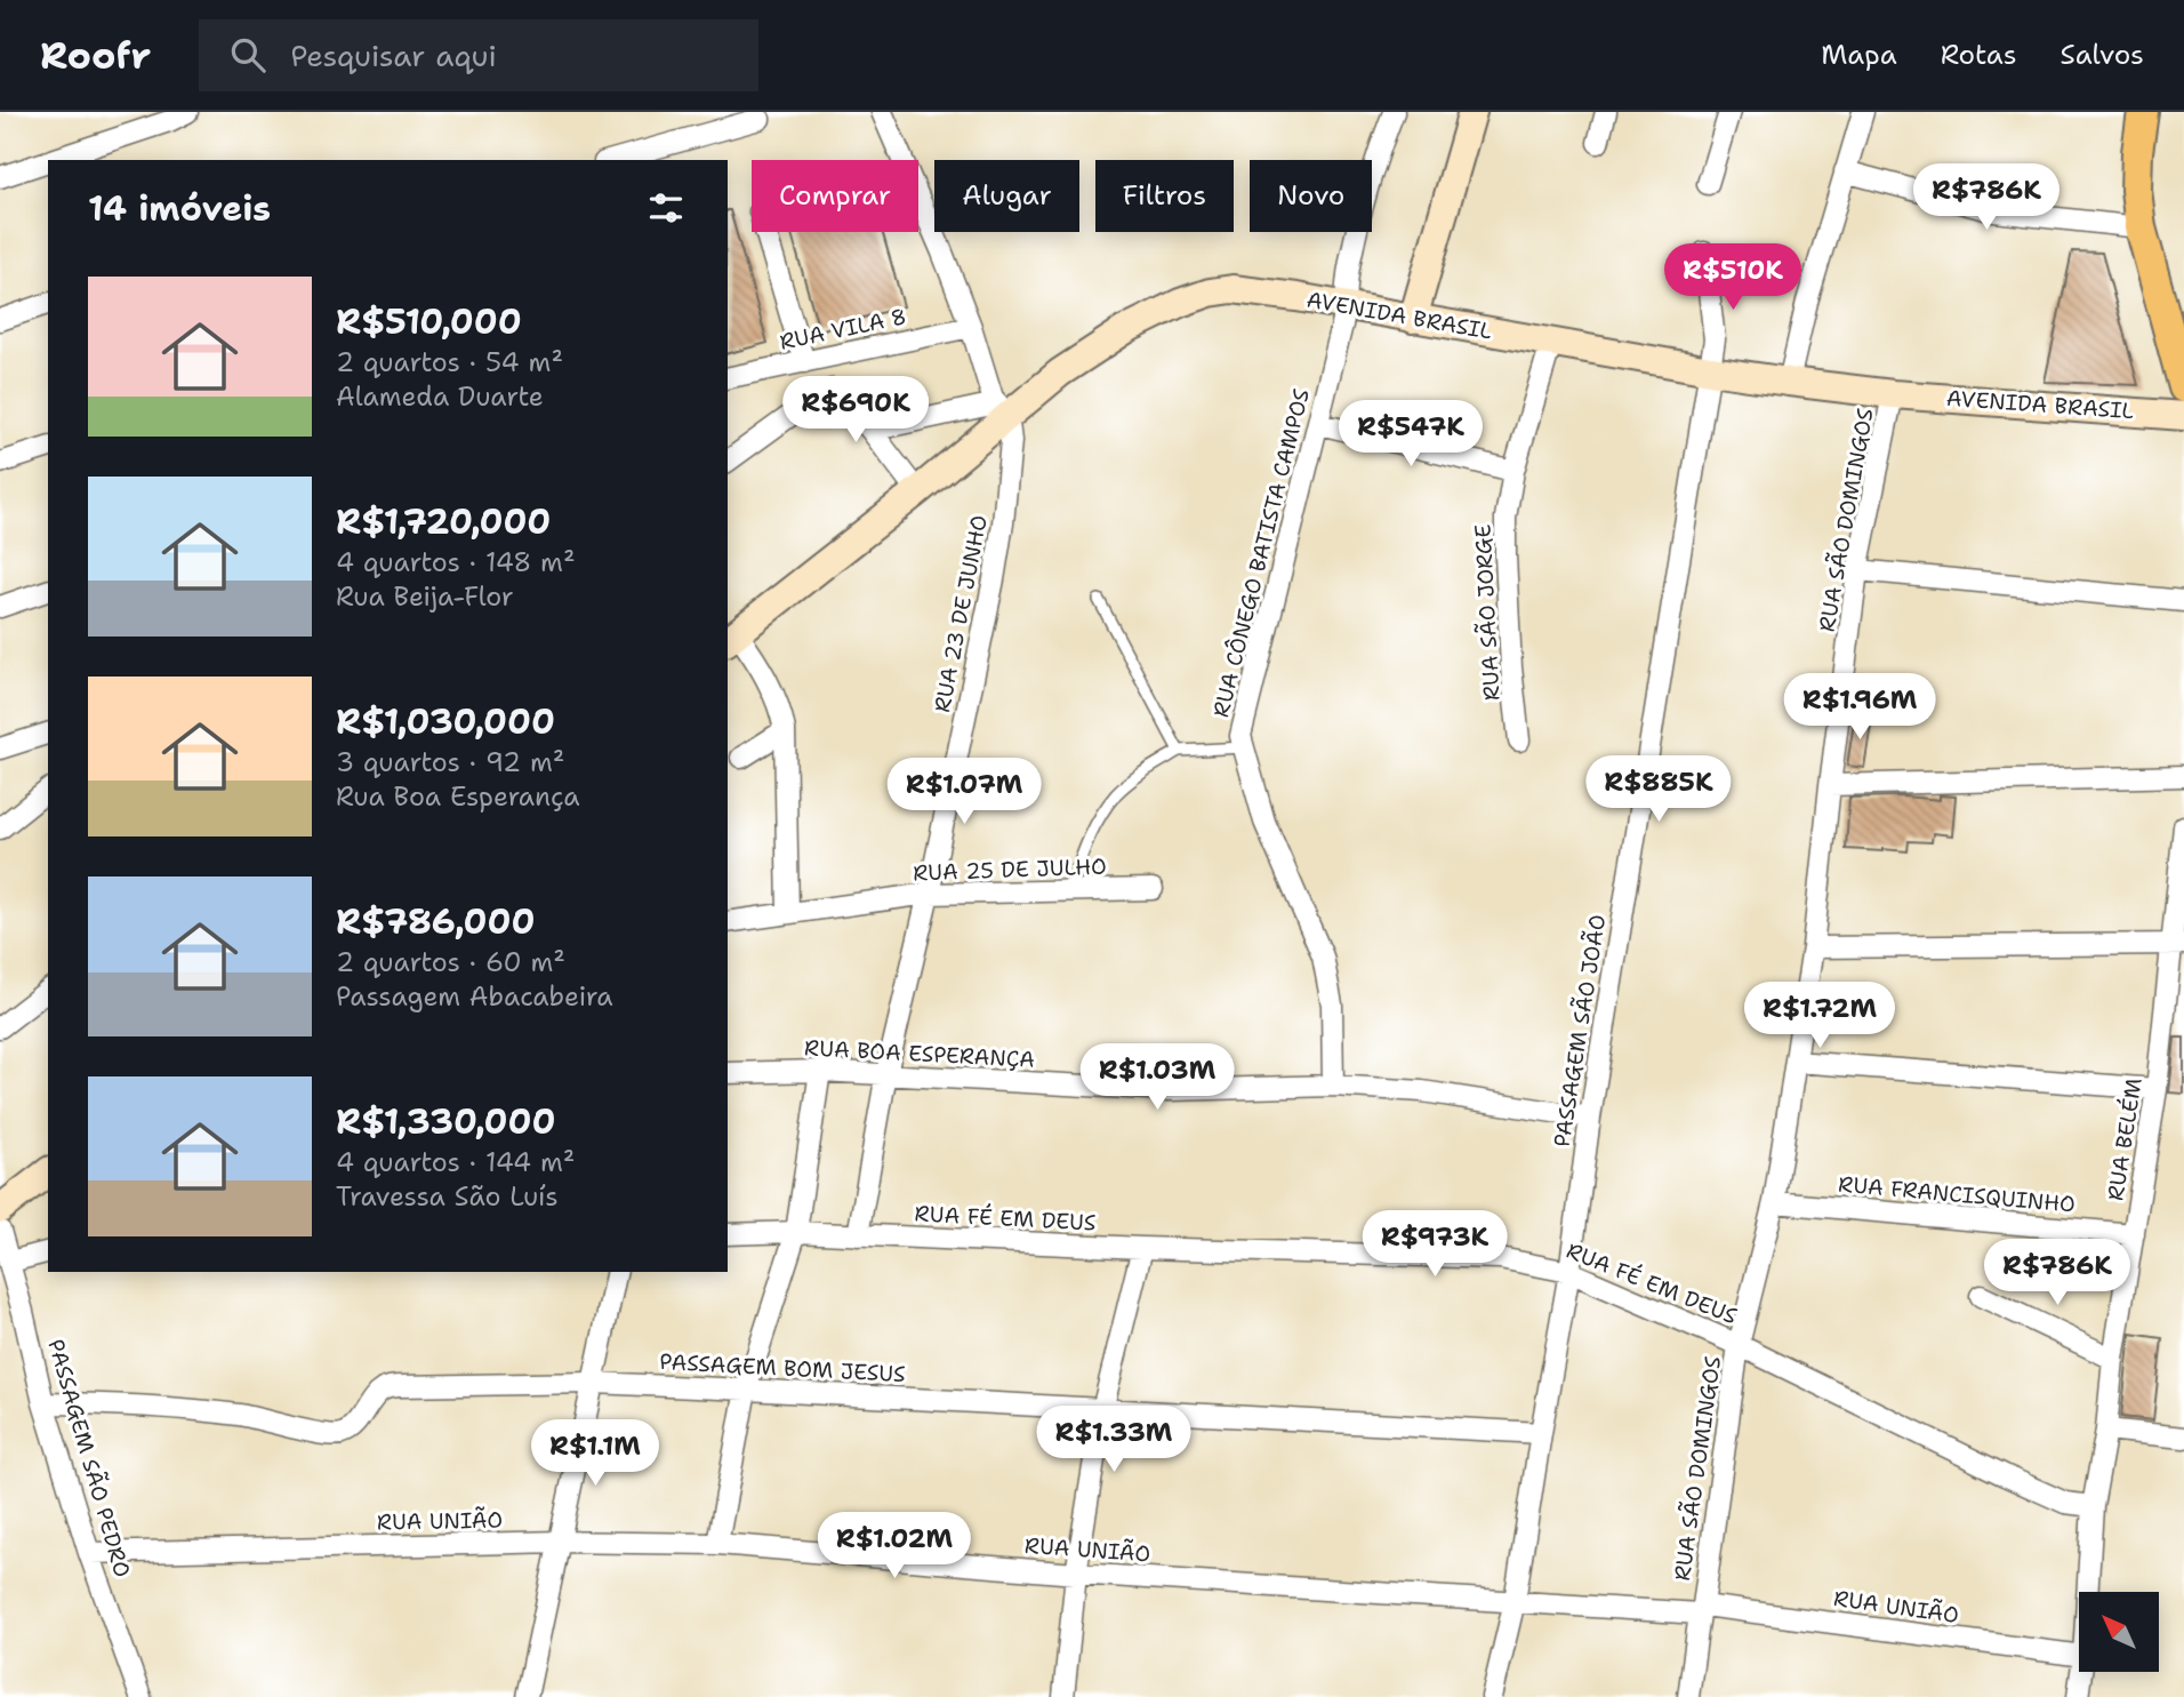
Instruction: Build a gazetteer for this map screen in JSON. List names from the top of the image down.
{
  "streets": {
    "main road": ["AVENIDA BRASIL"],
    "street": [
      "RUA VILA 8",
      "RUA SÃO DOMINGOS",
      "RUA CÔNEGO BATISTA CAMPOS",
      "RUA SÃO JORGE",
      "RUA 23 DE JUNHO",
      "RUA 25 DE JULHO",
      "PASSAGEM SÃO JOÃO",
      "RUA BOA ESPERANÇA",
      "RUA BELÉM",
      "RUA FRANCISQUINHO",
      "RUA FÉ EM DEUS",
      "PASSAGEM BOM JESUS",
      "PASSAGEM SÃO PEDRO",
      "RUA UNIÃO"
    ]
  },
  "crossings": [
    ["AVENIDA BRASIL", "RUA SÃO DOMINGOS"],
    ["AVENIDA BRASIL", "RUA CÔNEGO BATISTA CAMPOS"],
    ["AVENIDA BRASIL", "RUA SÃO JORGE"],
    ["AVENIDA BRASIL", "RUA 23 DE JUNHO"],
    ["AVENIDA BRASIL", "PASSAGEM SÃO JOÃO"],
    ["RUA VILA 8", "RUA 23 DE JUNHO"],
    ["RUA SÃO DOMINGOS", "RUA FRANCISQUINHO"],
    ["RUA SÃO DOMINGOS", "RUA FÉ EM DEUS"],
    ["RUA SÃO DOMINGOS", "RUA UNIÃO"],
    ["RUA CÔNEGO BATISTA CAMPOS", "RUA BOA ESPERANÇA"],
    ["RUA 23 DE JUNHO", "RUA 25 DE JULHO"],
    ["RUA 23 DE JUNHO", "RUA BOA ESPERANÇA"],
    ["RUA 23 DE JUNHO", "RUA FÉ EM DEUS"],
    ["PASSAGEM SÃO JOÃO", "RUA BOA ESPERANÇA"],
    ["PASSAGEM SÃO JOÃO", "RUA FÉ EM DEUS"],
    ["PASSAGEM SÃO JOÃO", "PASSAGEM BOM JESUS"],
    ["PASSAGEM SÃO JOÃO", "RUA UNIÃO"],
    ["RUA BELÉM", "RUA FRANCISQUINHO"],
    ["RUA BELÉM", "RUA FÉ EM DEUS"],
    ["PASSAGEM BOM JESUS", "PASSAGEM SÃO PEDRO"],
    ["PASSAGEM SÃO PEDRO", "RUA UNIÃO"]
  ],
  "north": "top left",
  "page": {
    "header": "Roofr",
    "search": "Pesquisar aqui",
    "nav": ["Mapa", "Rotas", "Salvos"],
    "chip": [
      "Comprar",
      "Alugar",
      "Filtros",
      "Novo"
    ],
    "heading": "14 imóveis",
    "price": [
      "R$786K",
      "R$510K",
      "R$690K",
      "R$547K",
      "R$1.96M",
      "R$885K",
      "R$1.07M",
      "R$1.72M",
      "R$1.03M",
      "R$973K",
      "R$786K",
      "R$1.33M",
      "R$1.1M",
      "R$1.02M"
    ],
    "list": [
      {
        "name": "R$510,000",
        "note": "2 quartos · 54 m² · Alameda Duarte"
      },
      {
        "name": "R$1,720,000",
        "note": "4 quartos · 148 m² · Rua Beija-Flor"
      },
      {
        "name": "R$1,030,000",
        "note": "3 quartos · 92 m² · Rua Boa Esperança"
      },
      {
        "name": "R$786,000",
        "note": "2 quartos · 60 m² · Passagem Abacabeira"
      },
      {
        "name": "R$1,330,000",
        "note": "4 quartos · 144 m² · Travessa São Luís"
      }
    ]
  }
}
